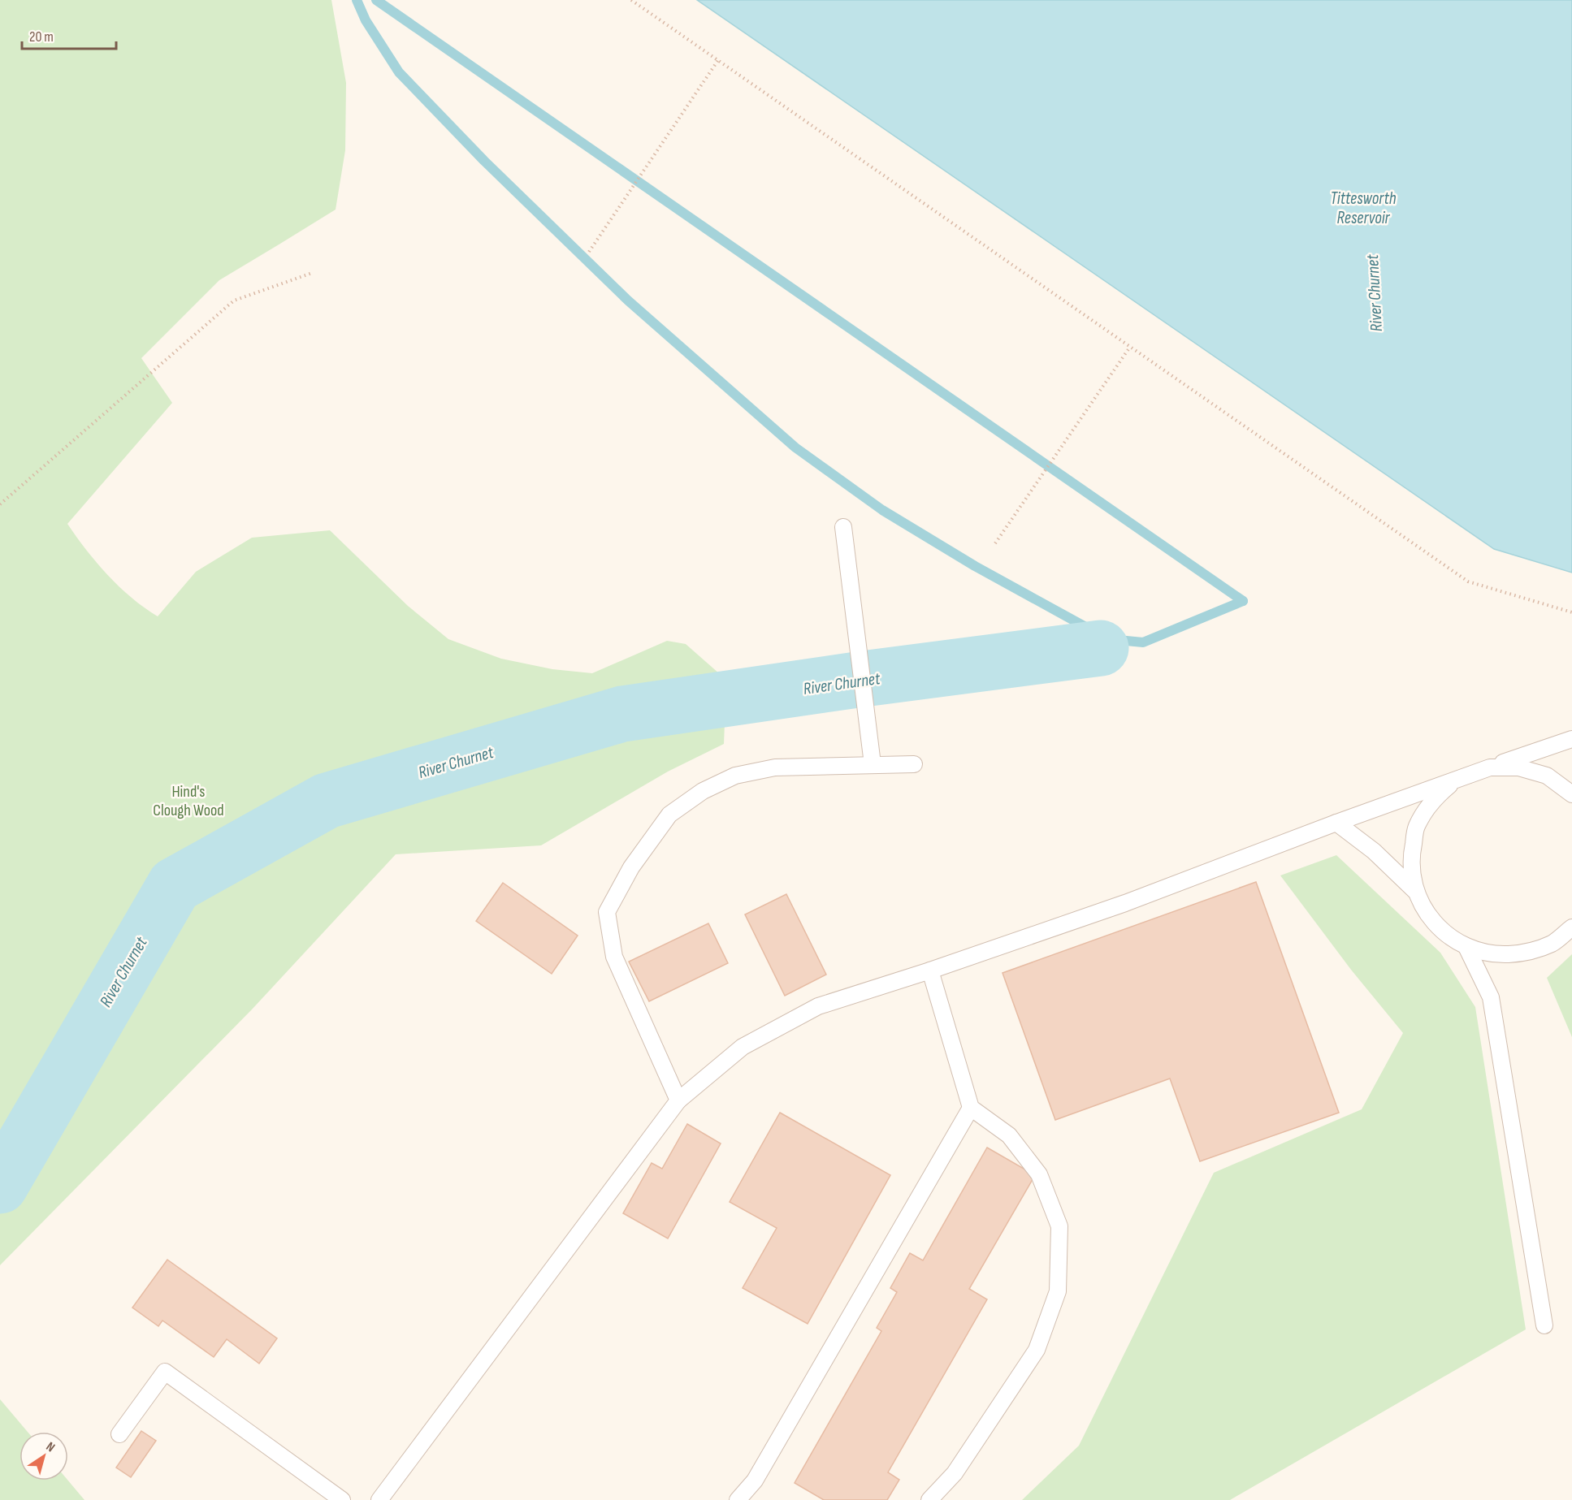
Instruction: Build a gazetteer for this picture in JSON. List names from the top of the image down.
{
  "water": ["Tittesworth Reservoir", "River Churnet"],
  "parks": ["Hind's Clough Wood"],
  "scale_bar": "20 m",
  "north": "top right"
}
